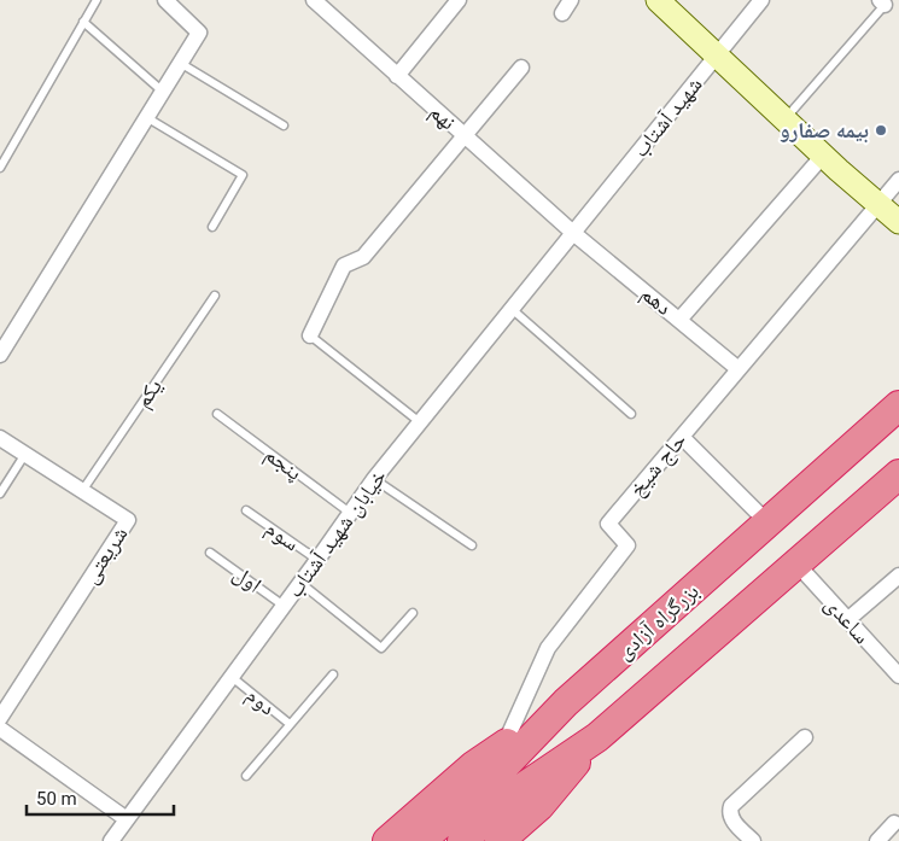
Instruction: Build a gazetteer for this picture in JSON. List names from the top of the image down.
{
  "streets": {
    "highway": ["بزرگراه آزادی"],
    "street": [
      "نهم",
      "شهید آشتاب",
      "دهم",
      "حاج شیخ",
      "خیابان شهید آشتاب",
      "شریعتی",
      "ساعدی"
    ],
    "lane": [
      "یکم",
      "پنجم",
      "سوم",
      "اول",
      "دوم"
    ]
  },
  "crossings": [
    ["نهم", "شهید آشتاب"],
    ["نهم", "دهم"],
    ["نهم", "خیابان شهید آشتاب"],
    ["شهید آشتاب", "دهم"],
    ["شهید آشتاب", "خیابان شهید آشتاب"],
    ["دهم", "حاج شیخ"],
    ["دهم", "خیابان شهید آشتاب"],
    ["یکم", "شریعتی"],
    ["پنجم", "خیابان شهید آشتاب"],
    ["خیابان شهید آشتاب", "سوم"],
    ["خیابان شهید آشتاب", "اول"],
    ["خیابان شهید آشتاب", "دوم"]
  ],
  "places": ["بیمه صفارو"],
  "scale_bar": "50 m"
}
